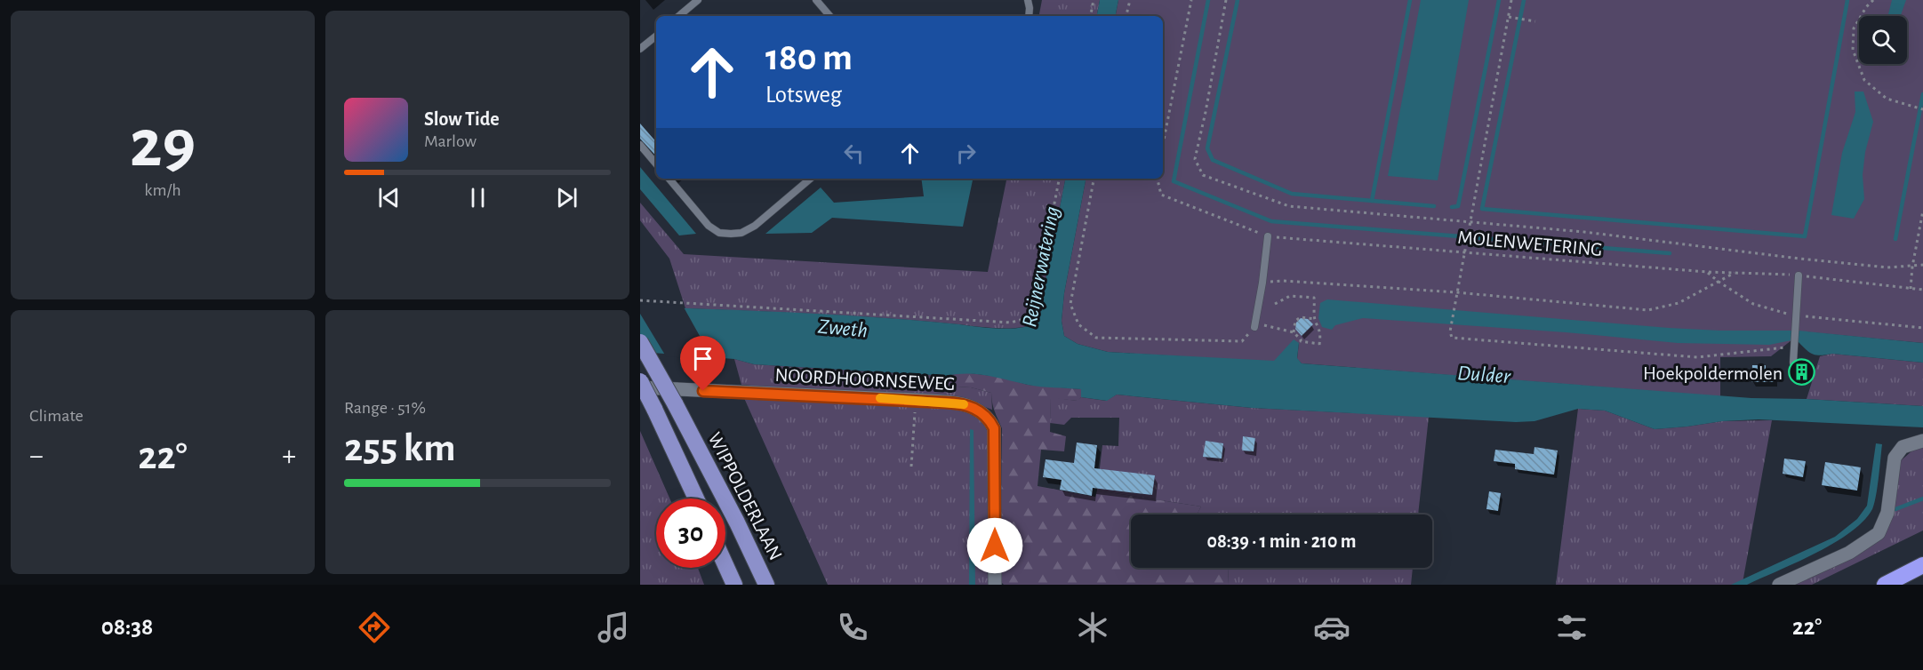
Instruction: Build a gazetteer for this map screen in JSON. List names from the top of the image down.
{
  "streets": {
    "main road": ["WIPPOLDERLAAN"],
    "street": ["NOORDHOORNSEWEG"],
    "path": ["MOLENWETERING"]
  },
  "water": ["Reijnerwatering", "Zweth", "Dulder"],
  "places": {
    "building": ["Hoekpoldermolen"]
  },
  "page": {
    "tile": [
      ["29", "km/h"],
      "Climate",
      ["Range · 51%", "255 km"]
    ],
    "turn": ["180 m", "Lotsweg"],
    "song": ["Slow Tide", "Marlow"],
    "heat": ["−", "22°", "+"],
    "limit": "30",
    "trip": "08:39 · 1 min · 210 m",
    "tabs": ["08:38", "22°"]
  }
}
